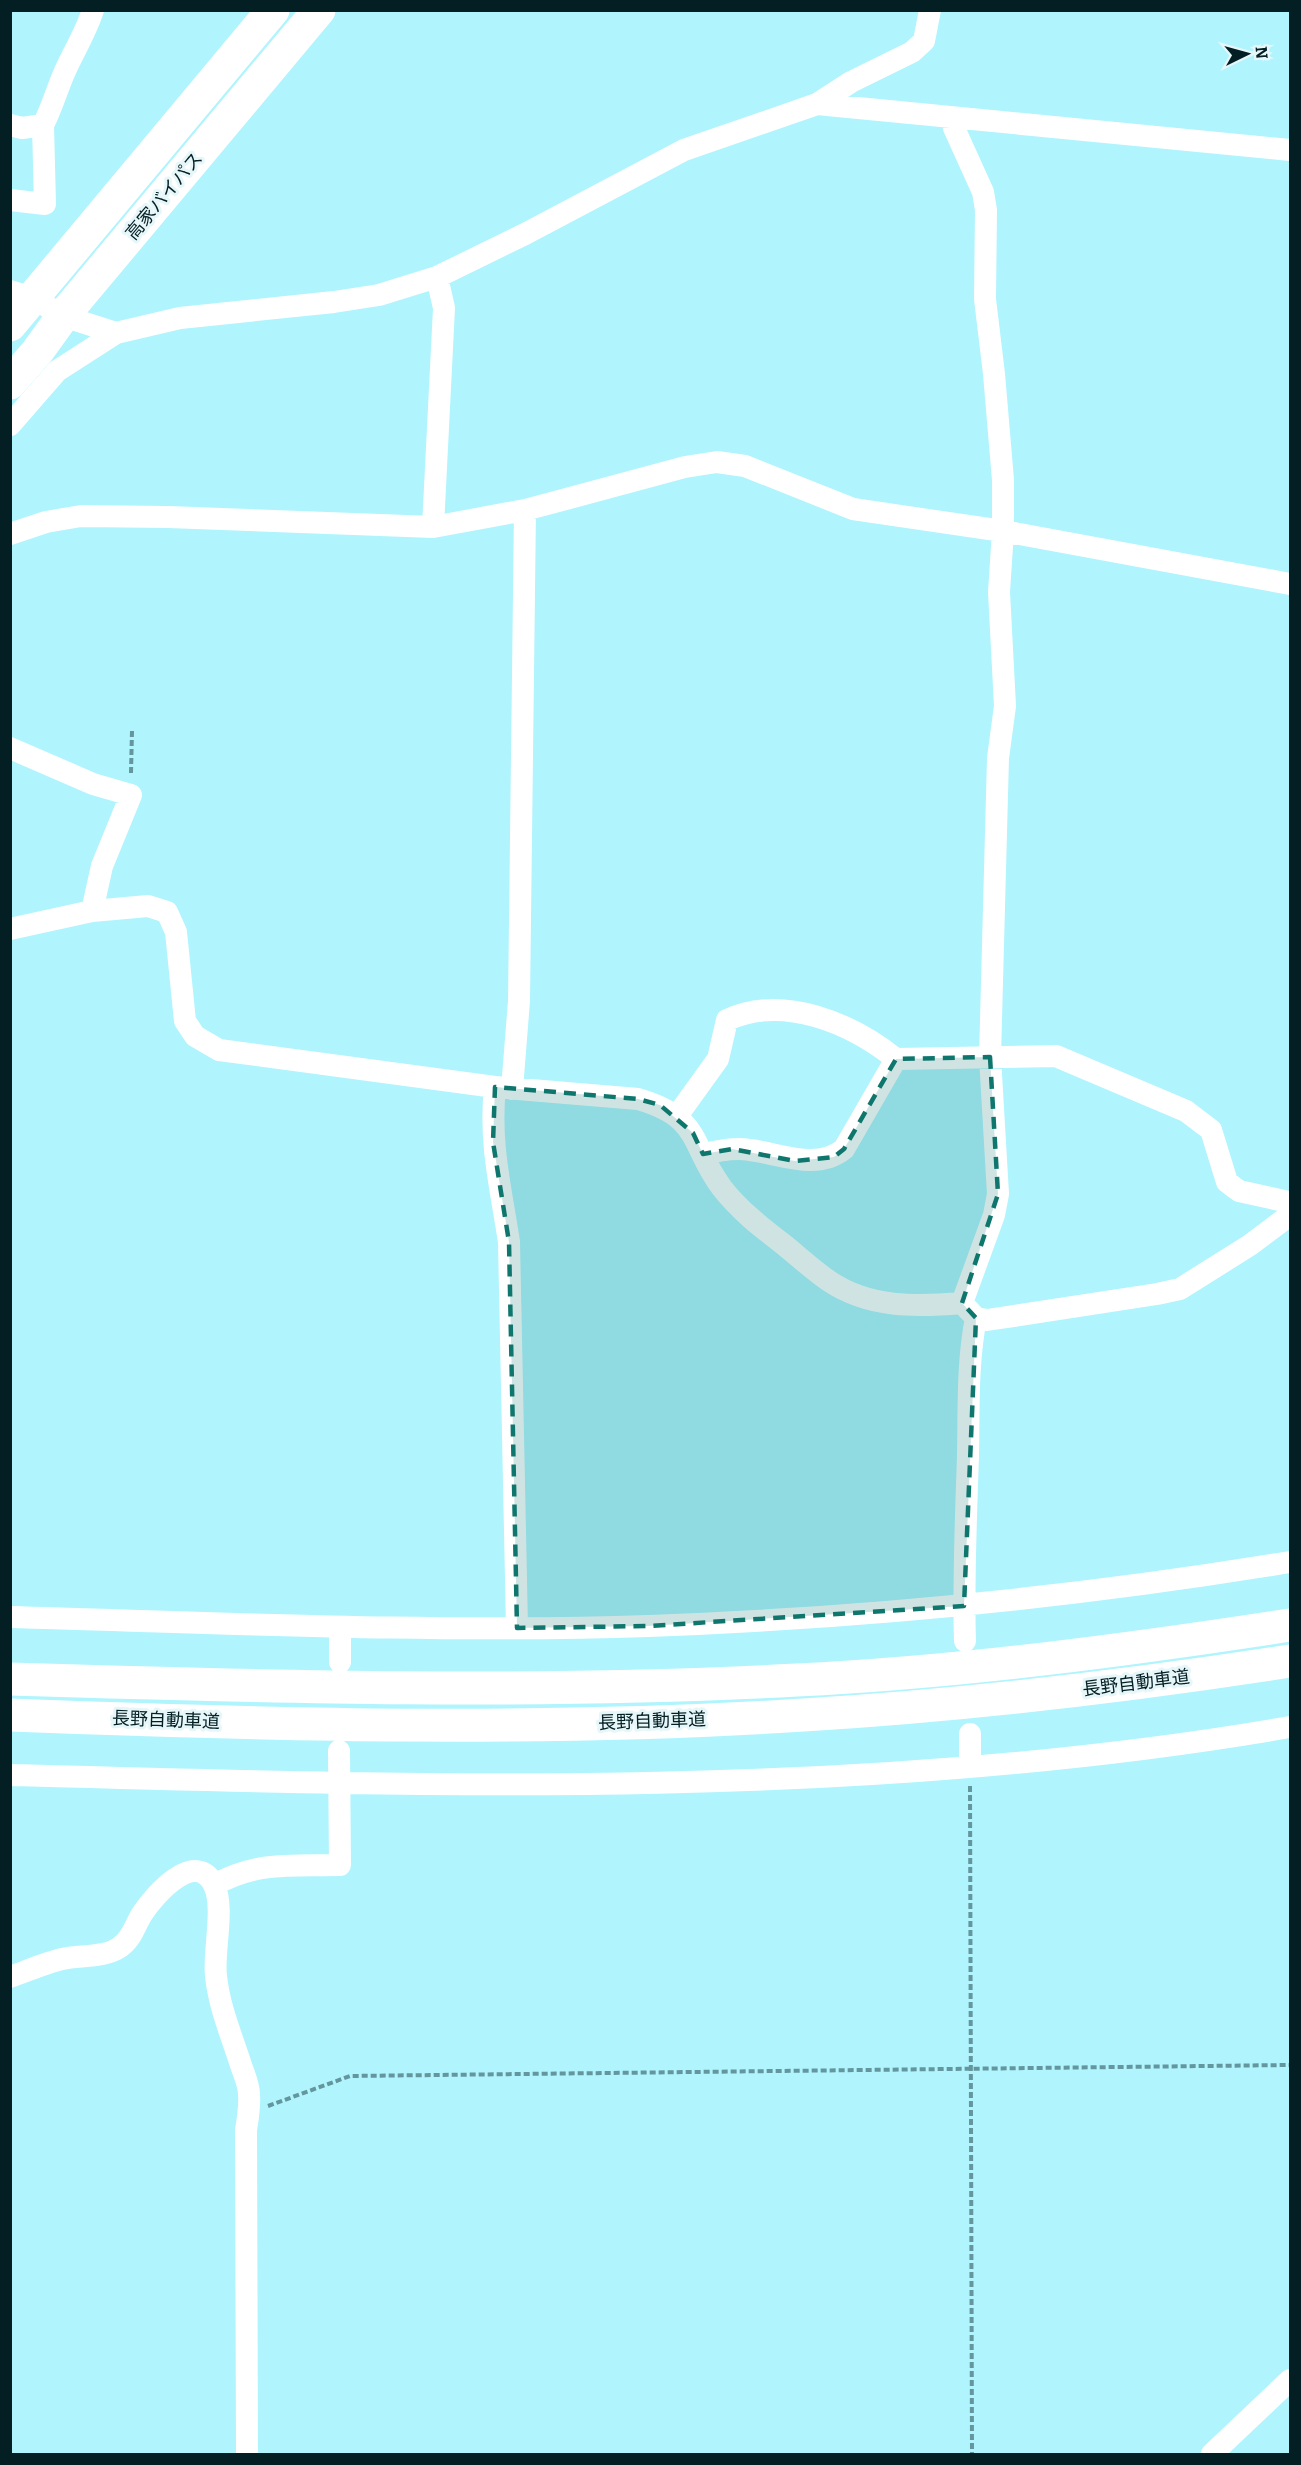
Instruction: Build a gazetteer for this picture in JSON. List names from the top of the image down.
{
  "streets": {
    "highway": ["高家バイパス", "長野自動車道"]
  },
  "north": "right"
}
